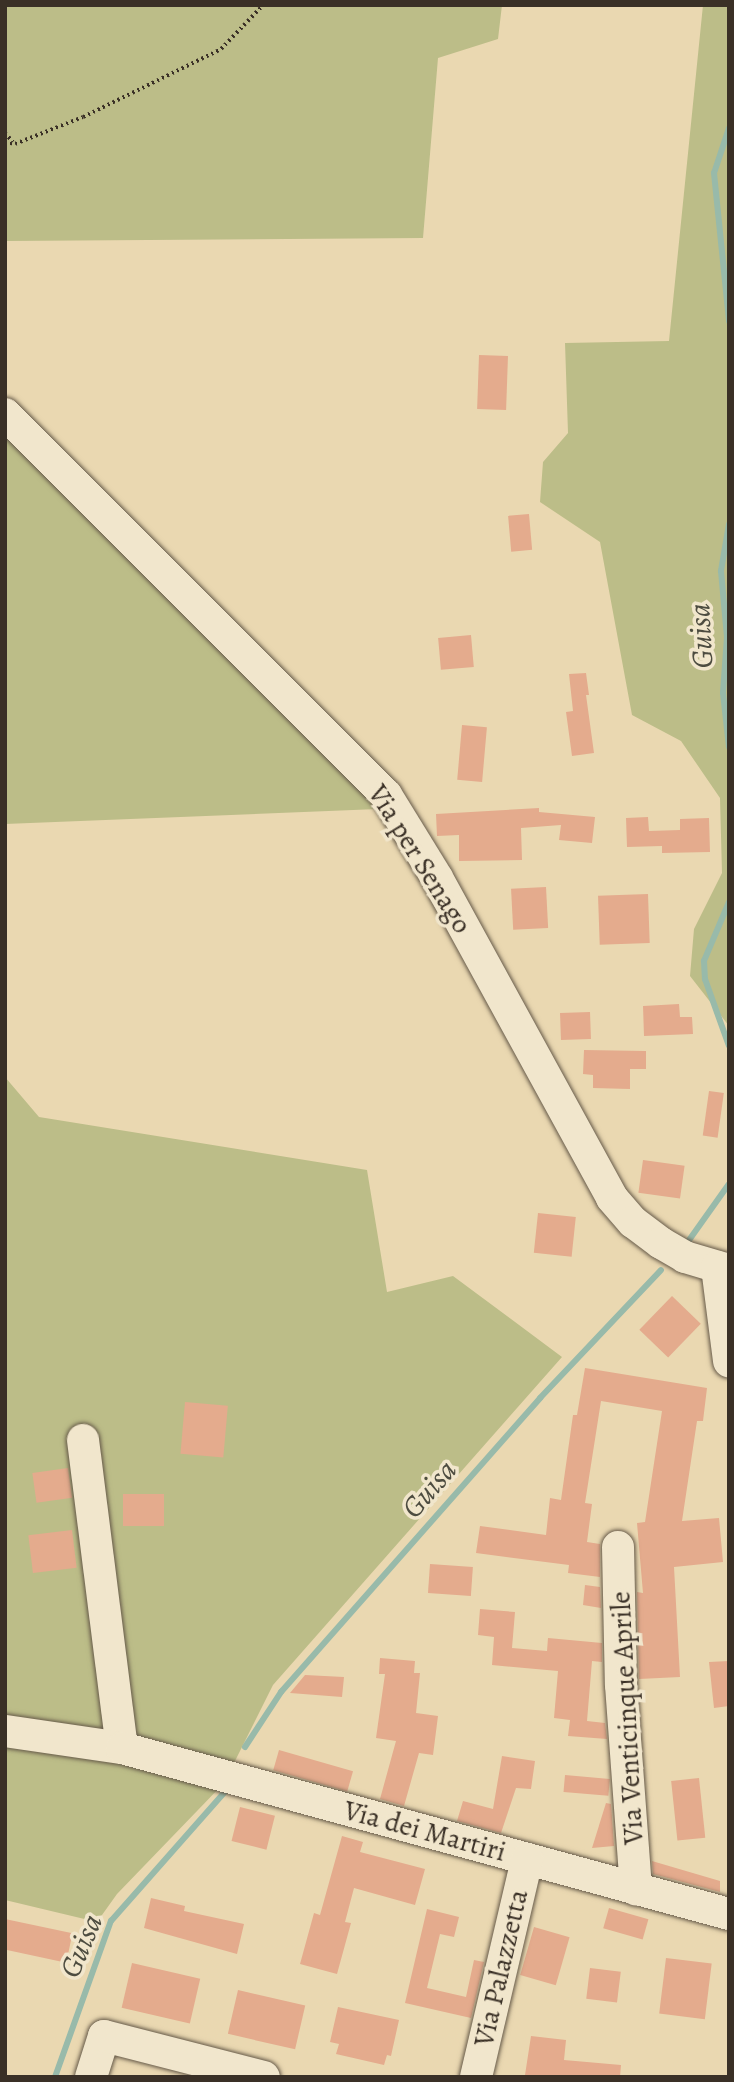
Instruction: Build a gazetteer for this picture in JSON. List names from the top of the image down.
{
  "streets": {
    "street": [
      "Via per Senago",
      "Via Venticinque Aprile",
      "Via dei Martiri",
      "Via Palazzetta"
    ]
  },
  "crossings": [
    ["Via Venticinque Aprile", "Via dei Martiri"],
    ["Via dei Martiri", "Via Palazzetta"]
  ],
  "water": ["Guisa"]
}
